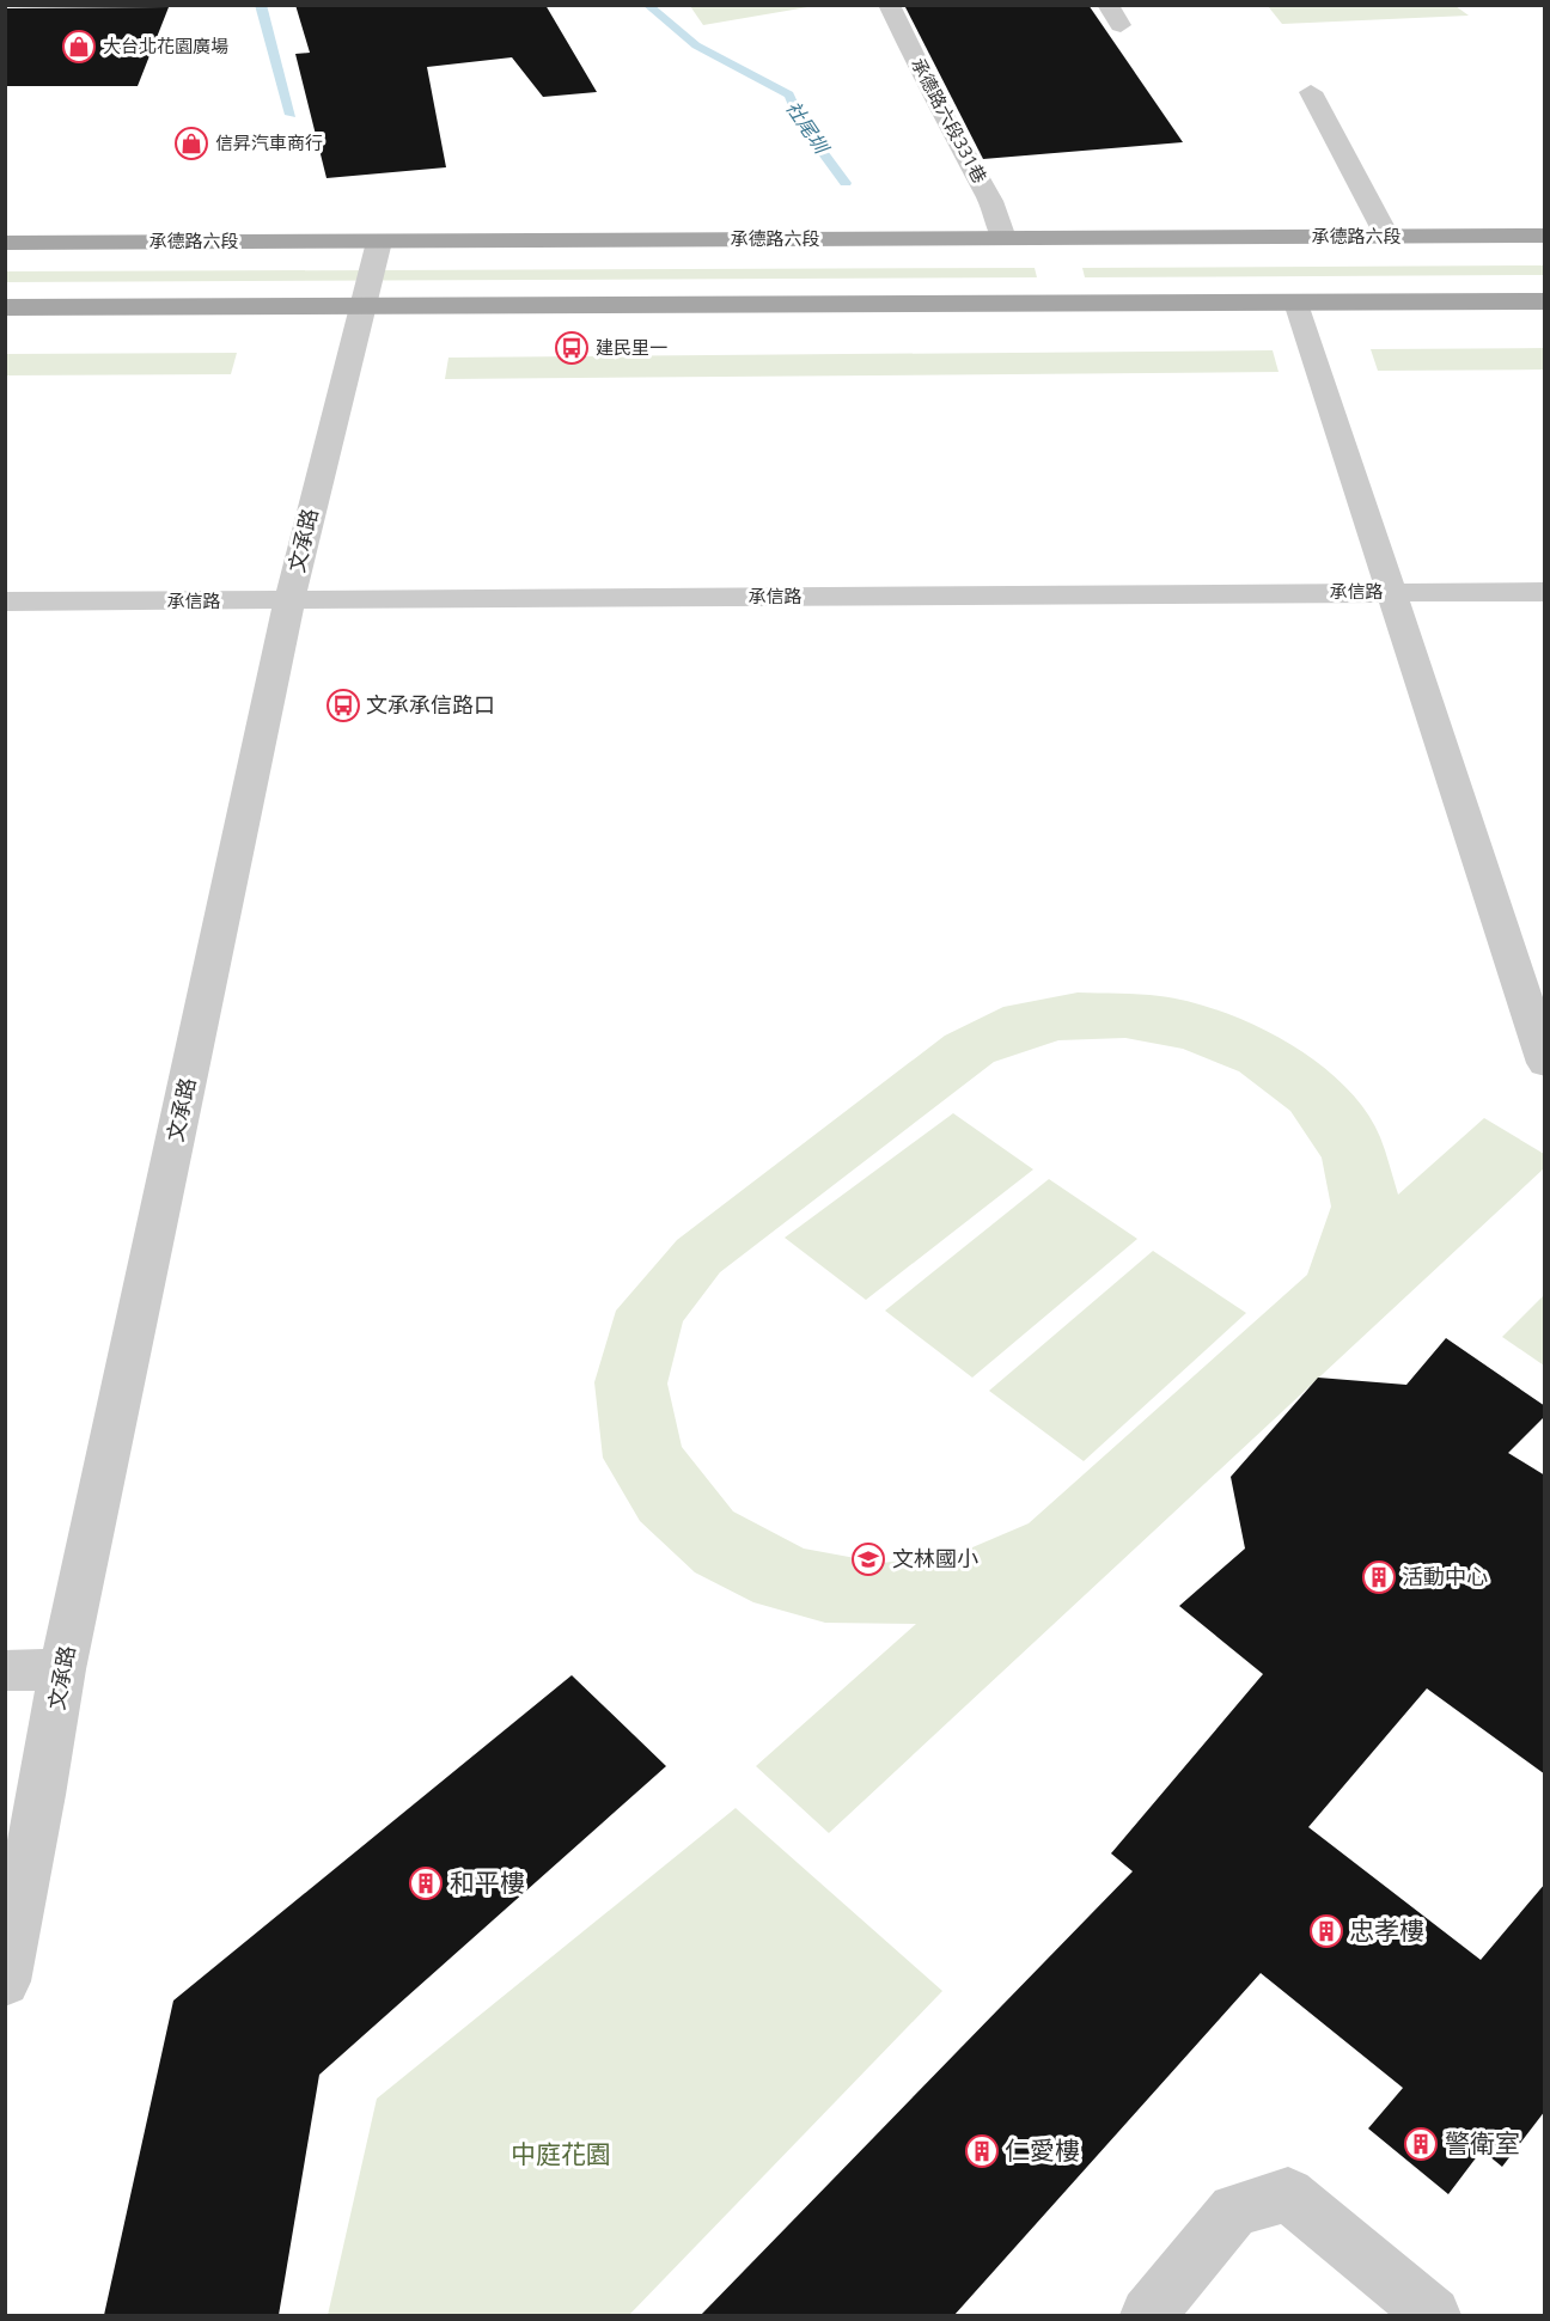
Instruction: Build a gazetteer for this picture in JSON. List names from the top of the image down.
{
  "streets": {
    "main road": ["承德路六段"],
    "street": ["承德路六段331巷", "文承路", "承信路"]
  },
  "crossings": [
    ["承德路六段331巷", "承德路六段"],
    ["承德路六段", "文承路"],
    ["文承路", "承信路"]
  ],
  "water": ["社尾圳"],
  "parks": ["中庭花園"],
  "places": {
    "shop": ["大台北花園廣場", "信昇汽車商行"],
    "bus stop": ["建民里一", "文承承信路口"],
    "school or university": ["文林國小"],
    "building": [
      "活動中心",
      "和平樓",
      "忠孝樓",
      "警衛室",
      "仁愛樓"
    ]
  }
}
